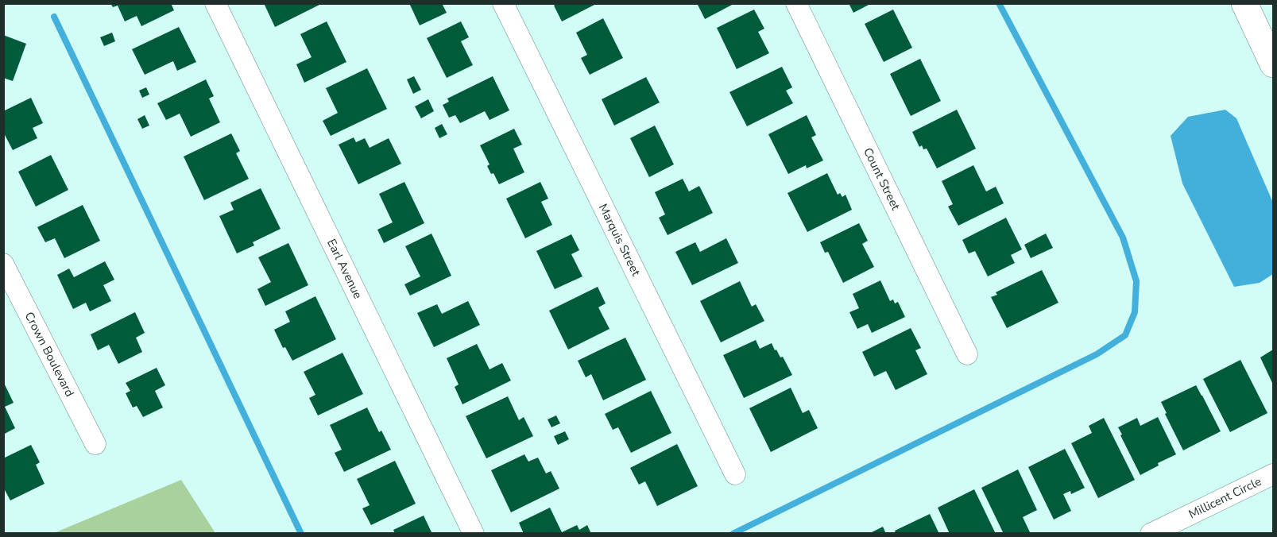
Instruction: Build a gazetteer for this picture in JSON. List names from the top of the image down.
{
  "streets": {
    "street": [
      "Count Street",
      "Marquis Street",
      "Earl Avenue",
      "Crown Boulevard",
      "Millicent Circle"
    ]
  }
}
